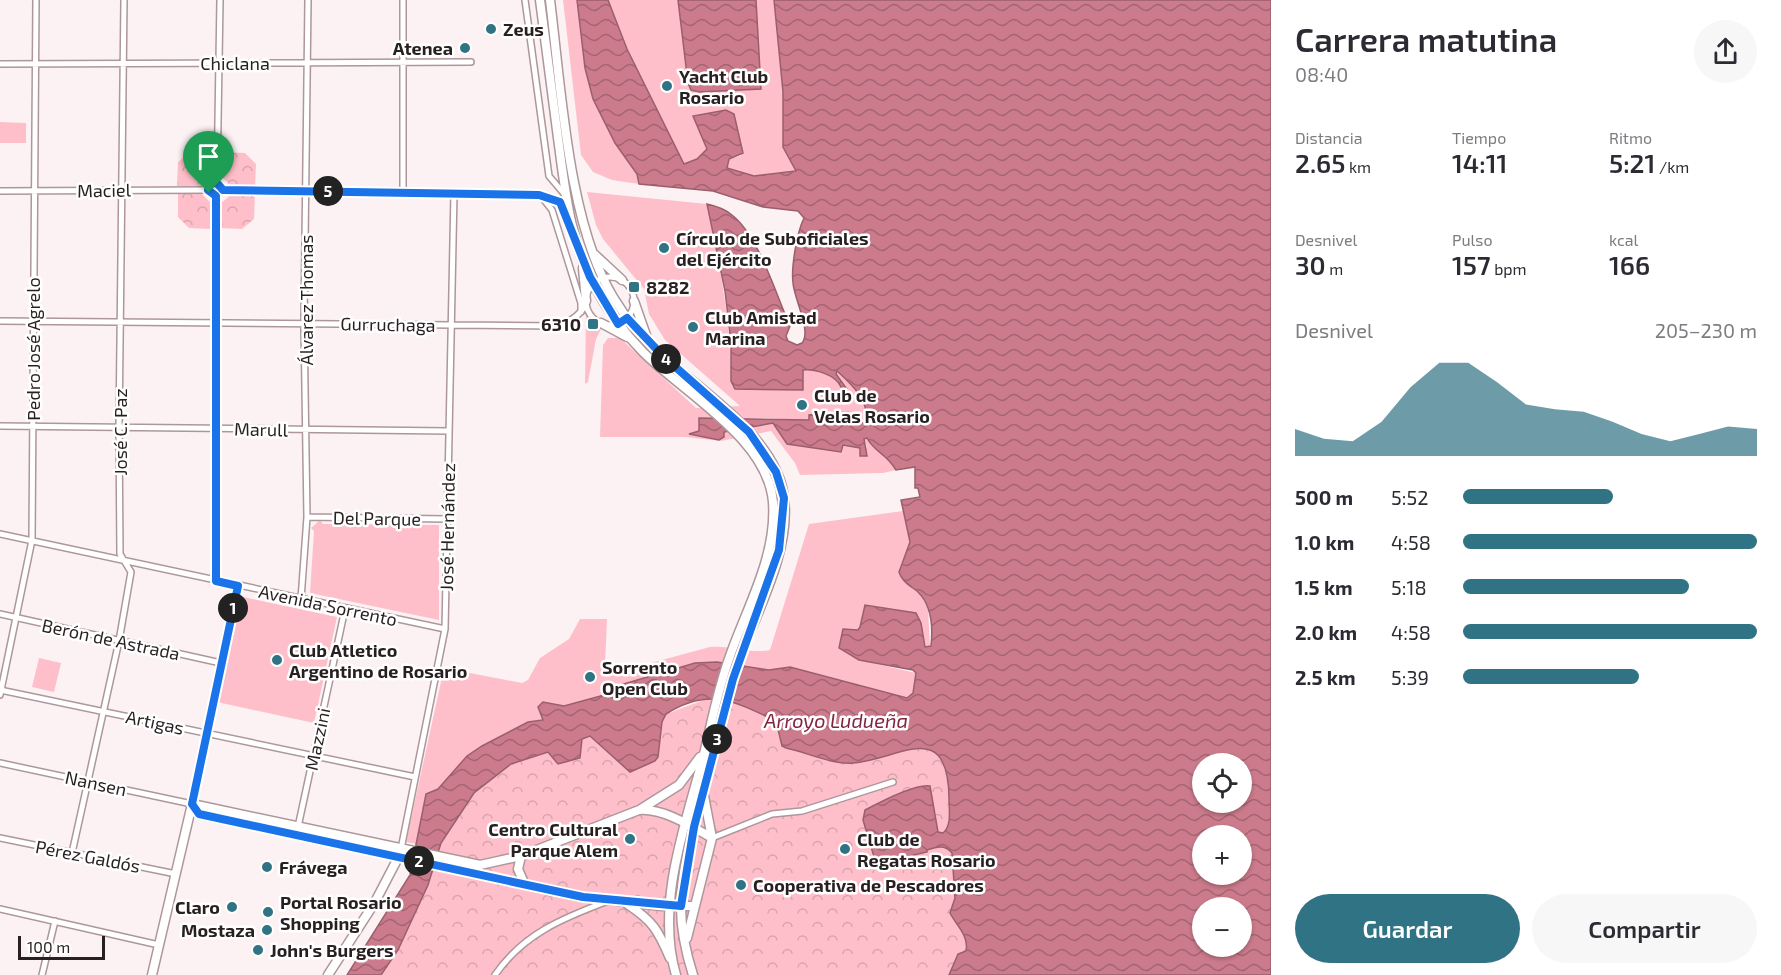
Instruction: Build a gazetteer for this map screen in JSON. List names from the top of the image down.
{
  "streets": {
    "street": [
      "Chiclana",
      "Maciel",
      "Álvarez Thomas",
      "Gurruchaga",
      "Pedro José Agrelo",
      "Marull",
      "José C. Paz",
      "Del Parque",
      "José Hernández",
      "Avenida Sorrento",
      "Berón de Astrada",
      "Artigas",
      "Mazzini",
      "Nansen",
      "Pérez Galdós"
    ]
  },
  "crossings": [
    ["Chiclana", "Álvarez Thomas"],
    ["Chiclana", "Pedro José Agrelo"],
    ["Chiclana", "José C. Paz"],
    ["Maciel", "Pedro José Agrelo"],
    ["Maciel", "José C. Paz"],
    ["Álvarez Thomas", "Gurruchaga"],
    ["Álvarez Thomas", "Marull"],
    ["Álvarez Thomas", "Del Parque"],
    ["Álvarez Thomas", "Avenida Sorrento"],
    ["Gurruchaga", "Pedro José Agrelo"],
    ["Gurruchaga", "José C. Paz"],
    ["Gurruchaga", "José Hernández"],
    ["Pedro José Agrelo", "Marull"],
    ["Pedro José Agrelo", "Avenida Sorrento"],
    ["Pedro José Agrelo", "Berón de Astrada"],
    ["Pedro José Agrelo", "Artigas"],
    ["Marull", "José C. Paz"],
    ["Marull", "José Hernández"],
    ["José C. Paz", "Avenida Sorrento"],
    ["José C. Paz", "Berón de Astrada"],
    ["José C. Paz", "Artigas"],
    ["José C. Paz", "Nansen"],
    ["José C. Paz", "Pérez Galdós"],
    ["Del Parque", "José Hernández"],
    ["José Hernández", "Avenida Sorrento"],
    ["José Hernández", "Artigas"],
    ["Avenida Sorrento", "Mazzini"],
    ["Artigas", "Mazzini"]
  ],
  "water": ["Arroyo Ludueña"],
  "places": {
    "other": [
      "Zeus",
      "Atenea",
      "Yacht Club Rosario",
      "Círculo de Suboficiales del Ejército",
      "Club Amistad Marina",
      "Club de Velas Rosario",
      "Club Atletico Argentino de Rosario",
      "Sorrento Open Club",
      "Centro Cultural Parque Alem",
      "Club de Regatas Rosario",
      "Frávega",
      "Cooperativa de Pescadores",
      "Claro",
      "Portal Rosario Shopping",
      "Mostaza",
      "John's Burgers"
    ],
    "transit": ["8282", "6310"]
  },
  "scale_bar": "100 m",
  "page": {
    "heading": ["Carrera matutina", "08:40"],
    "stats": [
      ["Distancia", "2.65 km"],
      ["Tiempo", "14:11"],
      ["Ritmo", "5:21 /km"],
      ["Desnivel", "30 m"],
      ["Pulso", "157 bpm"],
      ["kcal", "166"]
    ],
    "pins": [
      "5",
      "4",
      "1",
      "3",
      "2"
    ],
    "chart": ["Desnivel", "205–230 m"],
    "list": [
      {
        "name": "500 m",
        "note": "5:52"
      },
      {
        "name": "1.0 km",
        "note": "4:58"
      },
      {
        "name": "1.5 km",
        "note": "5:18"
      },
      {
        "name": "2.0 km",
        "note": "4:58"
      },
      {
        "name": "2.5 km",
        "note": "5:39"
      }
    ],
    "map_buttons": ["+", "−"],
    "buttons": ["Guardar", "Compartir"],
    "scale": "100 m"
  }
}
